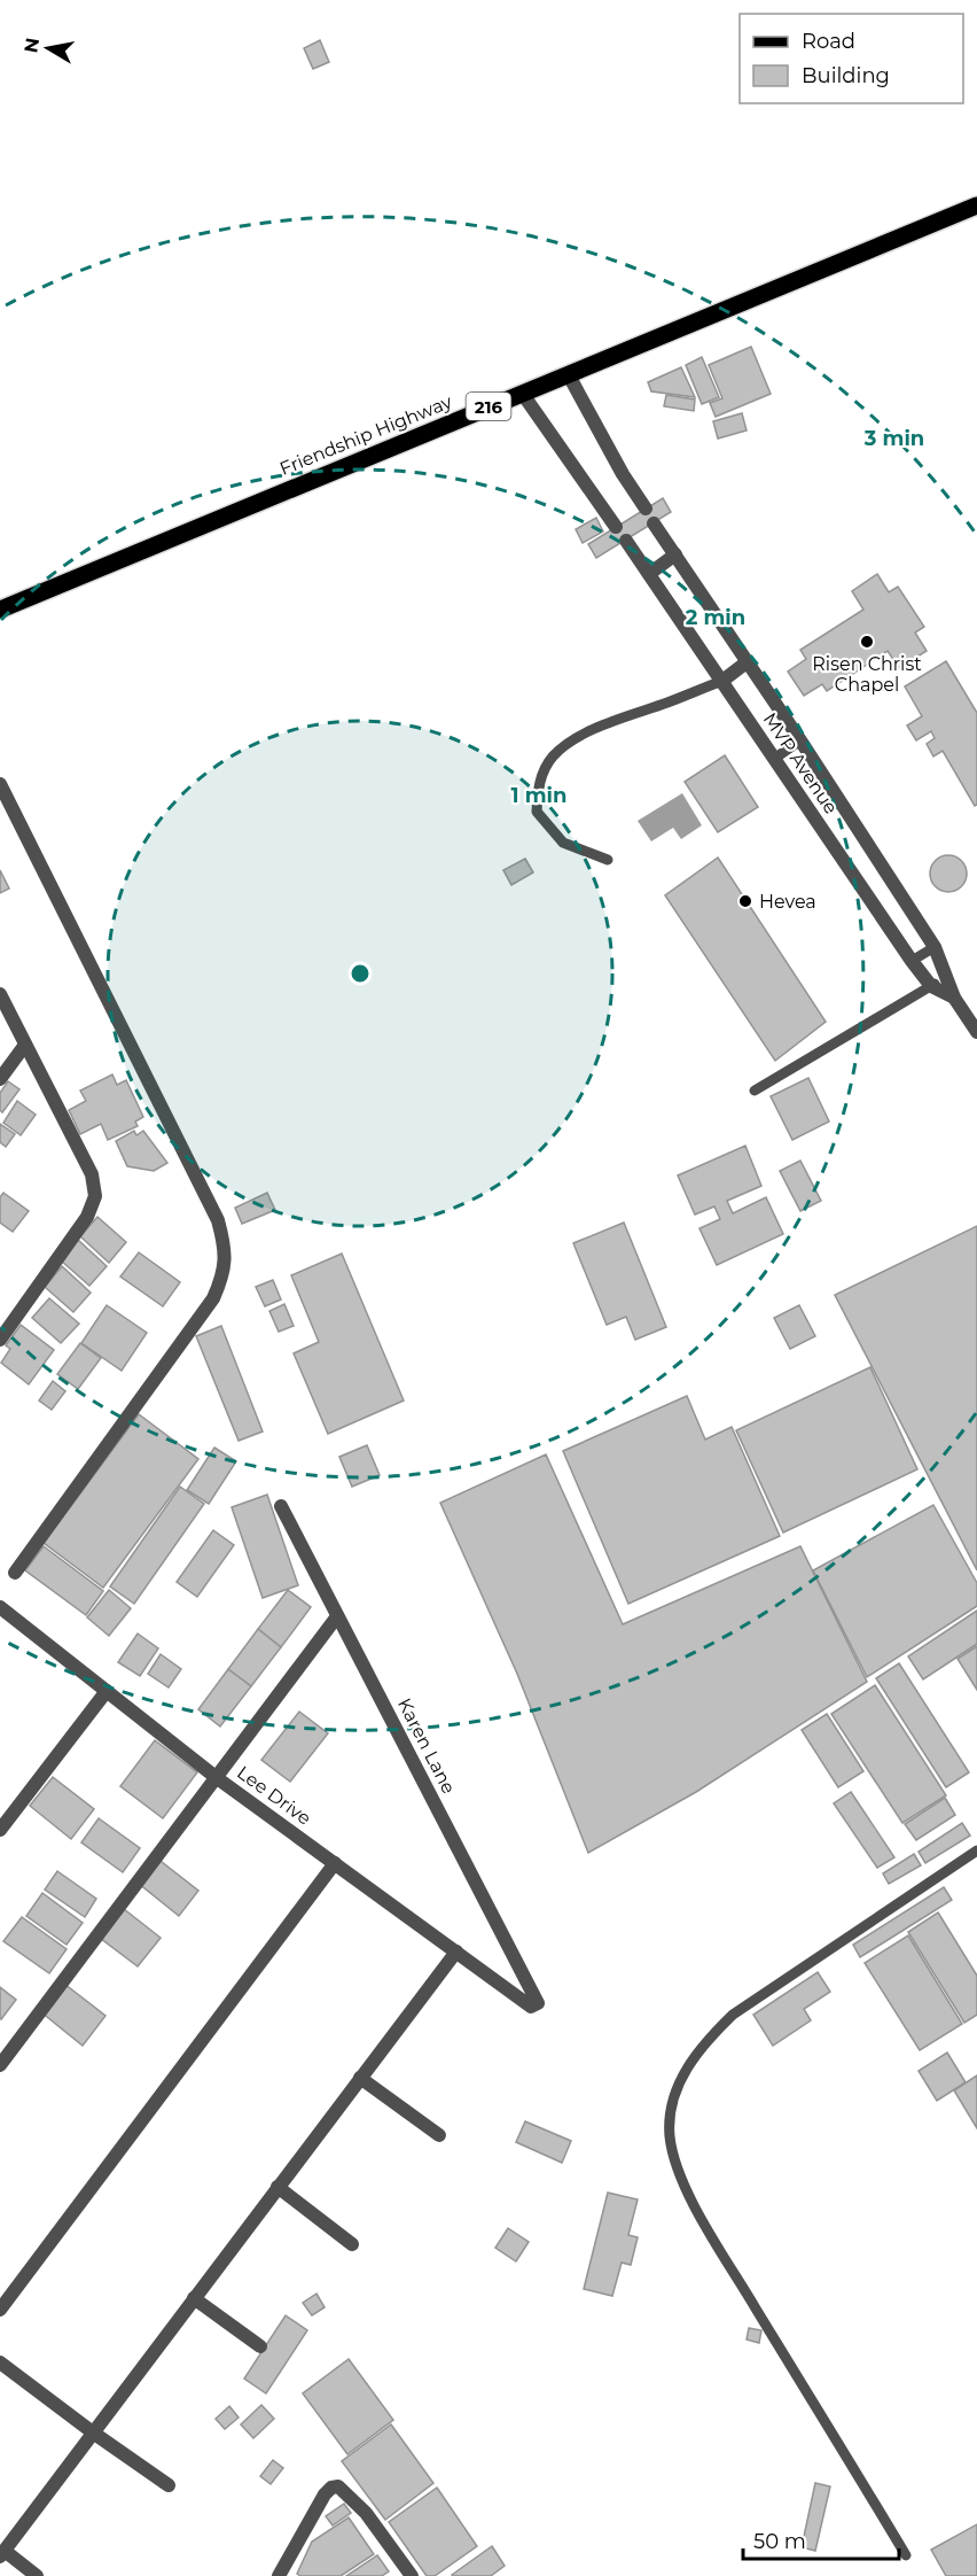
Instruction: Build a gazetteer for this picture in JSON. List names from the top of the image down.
{
  "streets": {
    "main road": ["216", "Friendship Highway"],
    "street": ["MVP Avenue", "Karen Lane", "Lee Drive"]
  },
  "crossings": [
    ["Karen Lane", "Lee Drive"]
  ],
  "places": ["Risen Christ Chapel", "Hevea"],
  "legend": ["Road", "Building"],
  "scale_bar": "50 m",
  "north": "left",
  "rings": ["3 min", "2 min", "1 min"]
}
